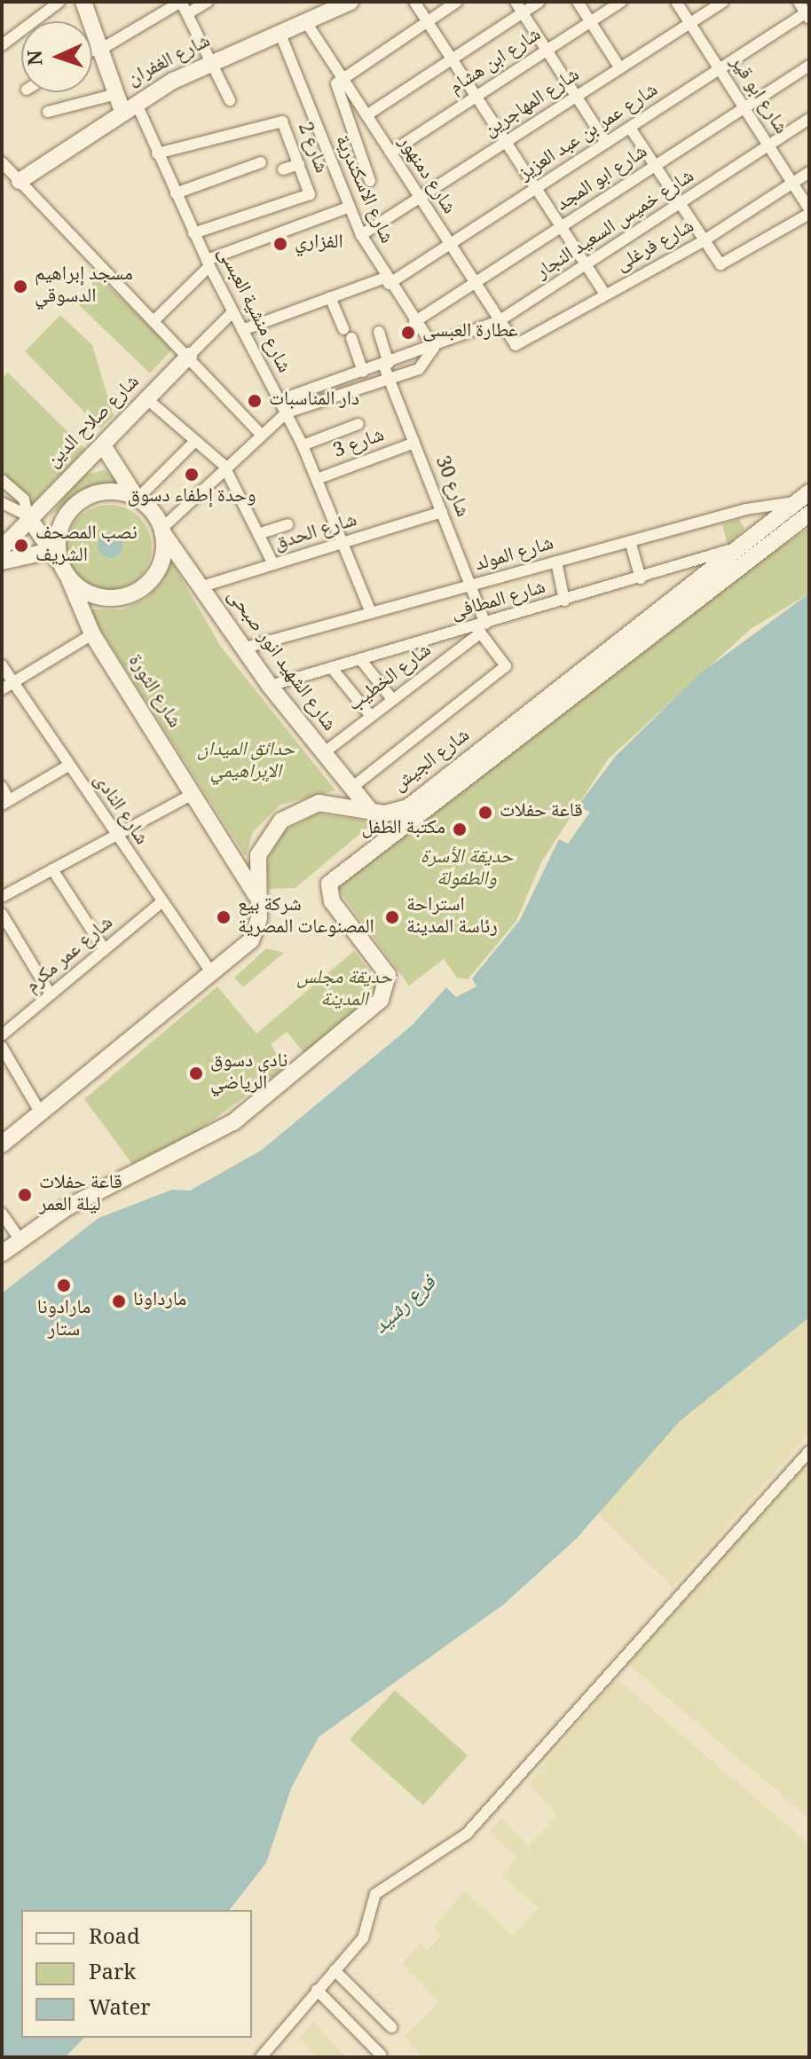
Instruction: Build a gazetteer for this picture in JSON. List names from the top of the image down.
{
  "streets": {
    "main road": [
      "شارع الغفران",
      "شارع صلاح الدين",
      "شارع الشهيد انور صبحى",
      "شارع الثورة",
      "شارع الجيش"
    ],
    "street": [
      "شارع ابن هشام",
      "شارع ابو قير",
      "شارع المهاجرين",
      "شارع عمر بن عبد العزيز",
      "شارع 2",
      "شارع دمنهور",
      "شارع ابو المجد",
      "شارع الاسكندرية",
      "شارع خميس السعيد النجار",
      "شارع فرغلى",
      "شارع منشية العبسى",
      "شارع 3",
      "شارع 30",
      "شارع الحدق",
      "شارع المولد",
      "شارع المطافى",
      "شارع الخطيب",
      "شارع النادى",
      "شارع عمر مكرم"
    ]
  },
  "crossings": [
    ["شارع الغفران", "شارع دمنهور"],
    ["شارع الغفران", "شارع الاسكندرية"],
    ["شارع الغفران", "شارع منشية العبسى"],
    ["شارع ابن هشام", "شارع دمنهور"],
    ["شارع ابو قير", "شارع المهاجرين"],
    ["شارع ابو قير", "شارع عمر بن عبد العزيز"],
    ["شارع ابو قير", "شارع ابو المجد"],
    ["شارع ابو قير", "شارع خميس السعيد النجار"],
    ["شارع ابو قير", "شارع فرغلى"],
    ["شارع المهاجرين", "شارع دمنهور"],
    ["شارع المهاجرين", "شارع الاسكندرية"],
    ["شارع عمر بن عبد العزيز", "شارع دمنهور"],
    ["شارع عمر بن عبد العزيز", "شارع الاسكندرية"],
    ["شارع عمر بن عبد العزيز", "شارع منشية العبسى"],
    ["شارع 2", "شارع منشية العبسى"],
    ["شارع دمنهور", "شارع ابو المجد"],
    ["شارع دمنهور", "شارع خميس السعيد النجار"],
    ["شارع دمنهور", "شارع فرغلى"],
    ["شارع ابو المجد", "شارع الاسكندرية"],
    ["شارع الاسكندرية", "شارع خميس السعيد النجار"],
    ["شارع خميس السعيد النجار", "شارع منشية العبسى"],
    ["شارع خميس السعيد النجار", "شارع 30"],
    ["شارع خميس السعيد النجار", "شارع الشهيد انور صبحى"],
    ["شارع خميس السعيد النجار", "شارع الثورة"],
    ["شارع منشية العبسى", "شارع 3"],
    ["شارع منشية العبسى", "شارع الحدق"],
    ["شارع منشية العبسى", "شارع المولد"],
    ["شارع صلاح الدين", "شارع الثورة"],
    ["شارع 3", "شارع 30"],
    ["شارع 30", "شارع الحدق"],
    ["شارع 30", "شارع المولد"],
    ["شارع 30", "شارع المطافى"],
    ["شارع 30", "شارع الشهيد انور صبحى"],
    ["شارع 30", "شارع الخطيب"],
    ["شارع الحدق", "شارع الشهيد انور صبحى"],
    ["شارع المولد", "شارع الشهيد انور صبحى"],
    ["شارع المولد", "شارع الجيش"],
    ["شارع المطافى", "شارع الشهيد انور صبحى"],
    ["شارع المطافى", "شارع الخطيب"],
    ["شارع المطافى", "شارع الجيش"],
    ["شارع الشهيد انور صبحى", "شارع الخطيب"],
    ["شارع الشهيد انور صبحى", "شارع الثورة"],
    ["شارع الشهيد انور صبحى", "شارع الجيش"],
    ["شارع الثورة", "شارع الجيش"],
    ["شارع الجيش", "شارع النادى"],
    ["شارع النادى", "شارع عمر مكرم"]
  ],
  "water": ["فرع رشيد"],
  "parks": ["حدائق الميدان الإبراهيمي", "حديقة الأسرة والطفولة", "حديقة مجلس المدينة"],
  "places": [
    "الفزاري",
    "مسجد إبراهيم الدسوقي",
    "عطارة العبسى",
    "دار المناسبات",
    "وحدة إطفاء دسوق",
    "نصب المصحف الشريف",
    "قاعة حفلات",
    "مكتبة الطفل",
    "شركة بيع المصنوعات المصرية",
    "استراحة رئاسة المدينة",
    "نادي دسوق الرياضي",
    "قاعة حفلات ليلة العمر",
    "مارادونا ستار",
    "مارداونا"
  ],
  "legend": ["Road", "Park", "Water"],
  "north": "left"
}
